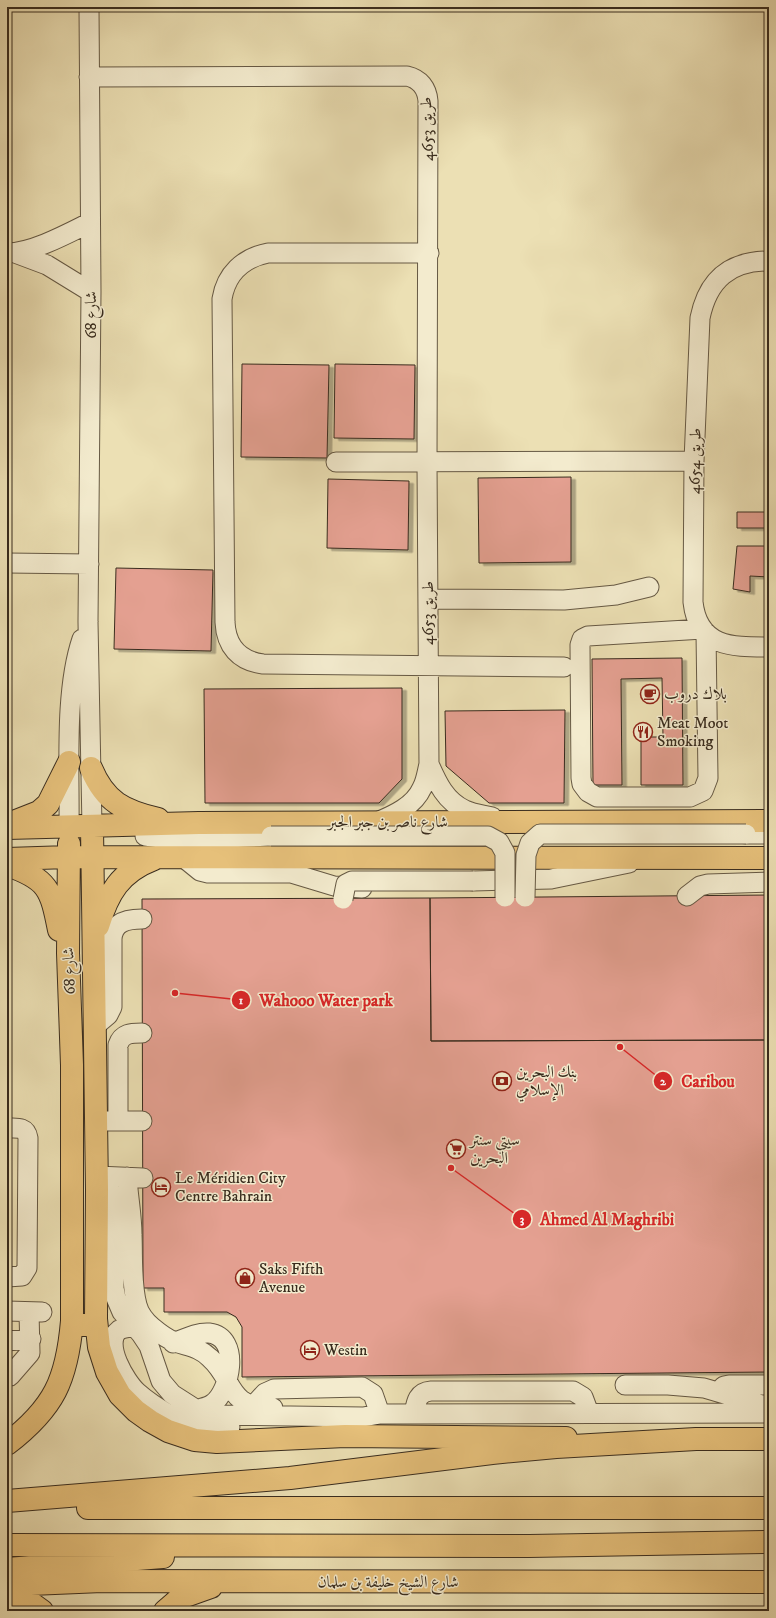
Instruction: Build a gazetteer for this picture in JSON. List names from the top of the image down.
{
  "streets": {
    "main road": ["شارع 68", "شارع ناصر بن جبر الجبر", "شارع الشيخ خليفة بن سلمان"],
    "street": ["طريق 4653", "طريق 4654"]
  },
  "crossings": [
    ["طريق 4653", "شارع 68"],
    ["طريق 4653", "شارع ناصر بن جبر الجبر"],
    ["شارع 68", "شارع ناصر بن جبر الجبر"]
  ],
  "places": {
    "cafe": ["بلاك دروب"],
    "restaurant": ["Meat Moot Smoking"],
    "other": ["Wahooo Water park", "Caribou", "Ahmed Al Maghribi"],
    "bank": ["بنك البحرين الإسلامي"],
    "supermarket": ["سيتي سنتر البحرين"],
    "hotel": ["Le Méridien City Centre Bahrain", "Westin"],
    "shop": ["Saks Fifth Avenue"]
  }
}
